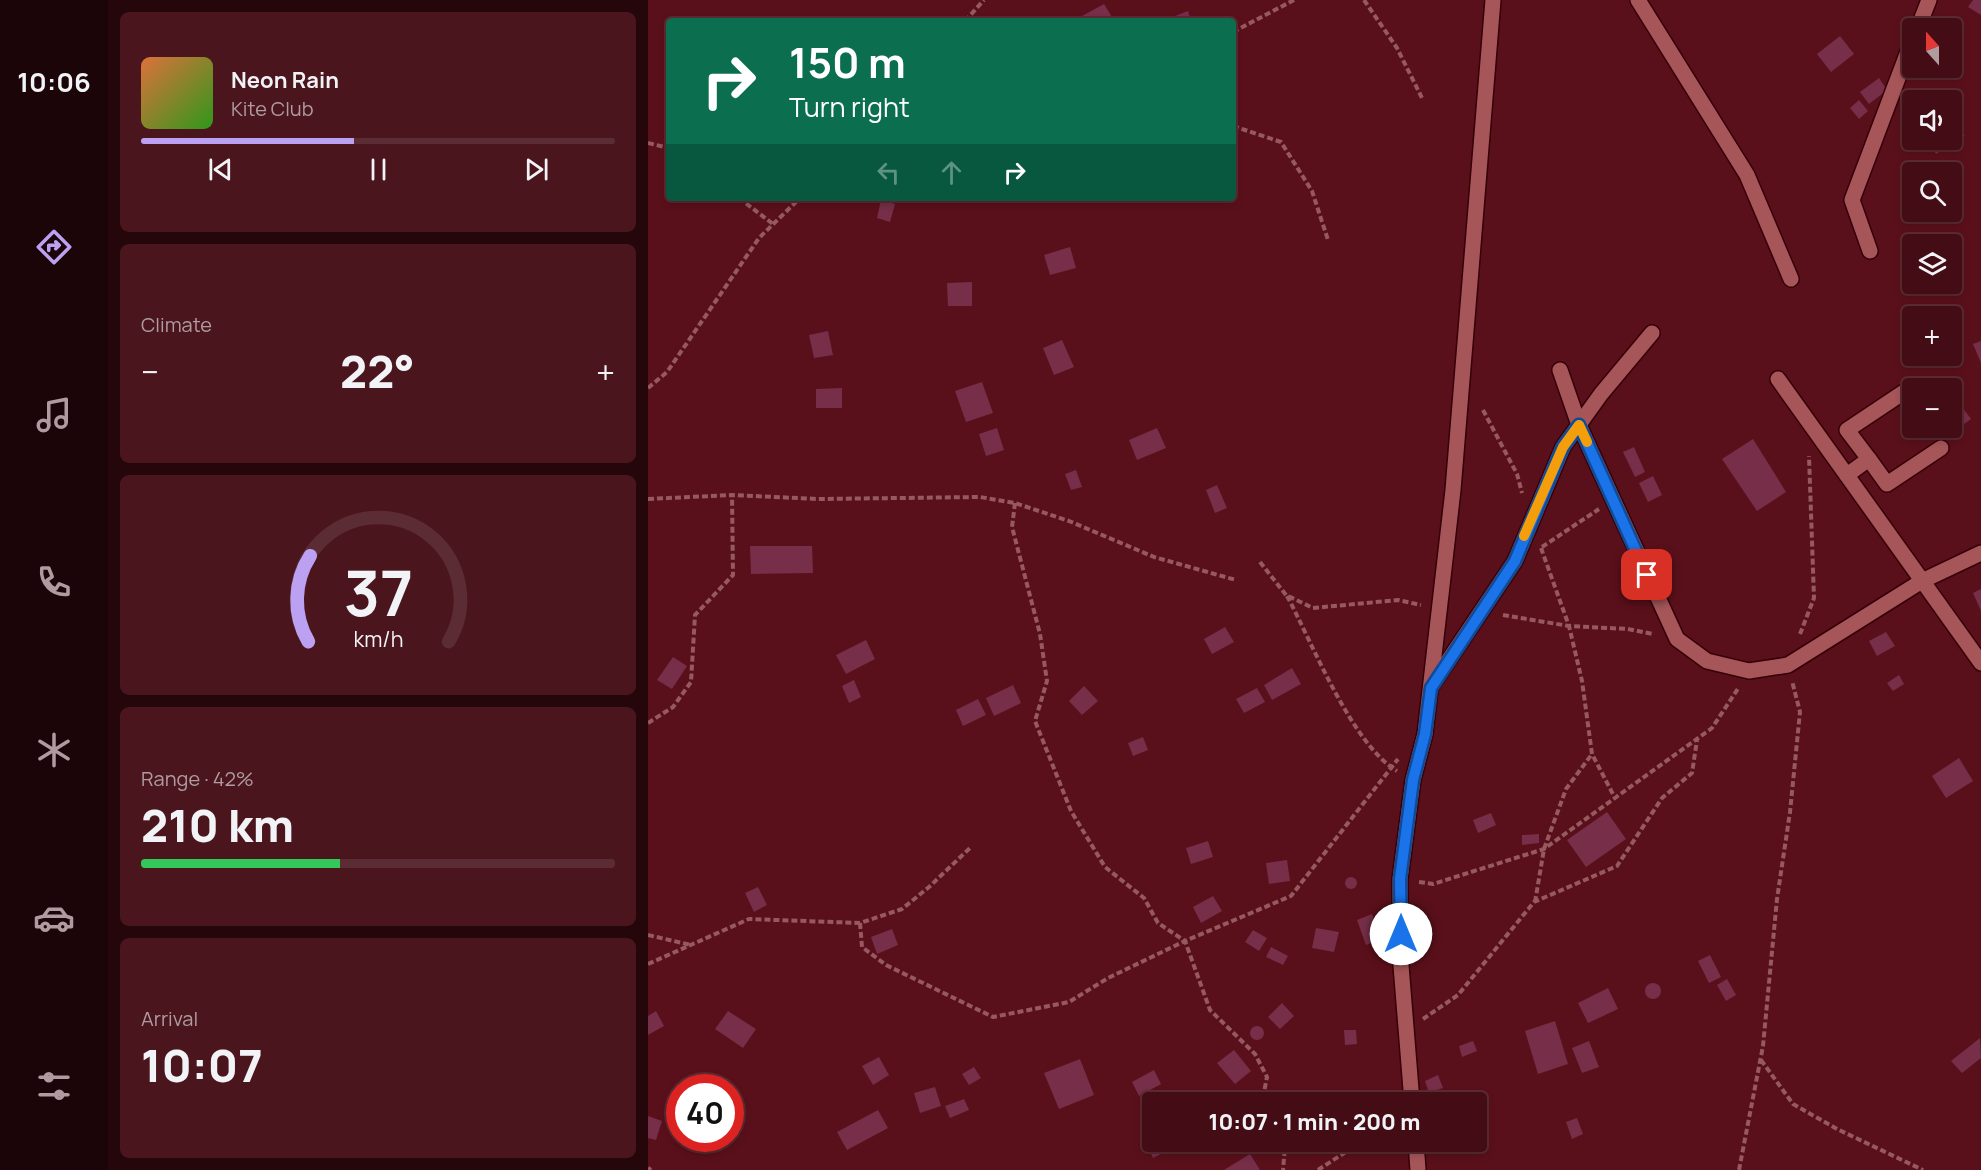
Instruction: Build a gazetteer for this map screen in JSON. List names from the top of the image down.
{
  "north": "top",
  "page": {
    "tabs": "10:06",
    "map_buttons": ["+", "−"],
    "turn": ["150 m", "Turn right"],
    "song": ["Neon Rain", "Kite Club"],
    "tile": [
      "Climate",
      ["Range · 42%", "210 km"],
      ["Arrival", "10:07"]
    ],
    "heat": ["−", "22°", "+"],
    "limit": "40",
    "trip": "10:07 · 1 min · 200 m",
    "gauge": ["37", "km/h"]
  }
}
